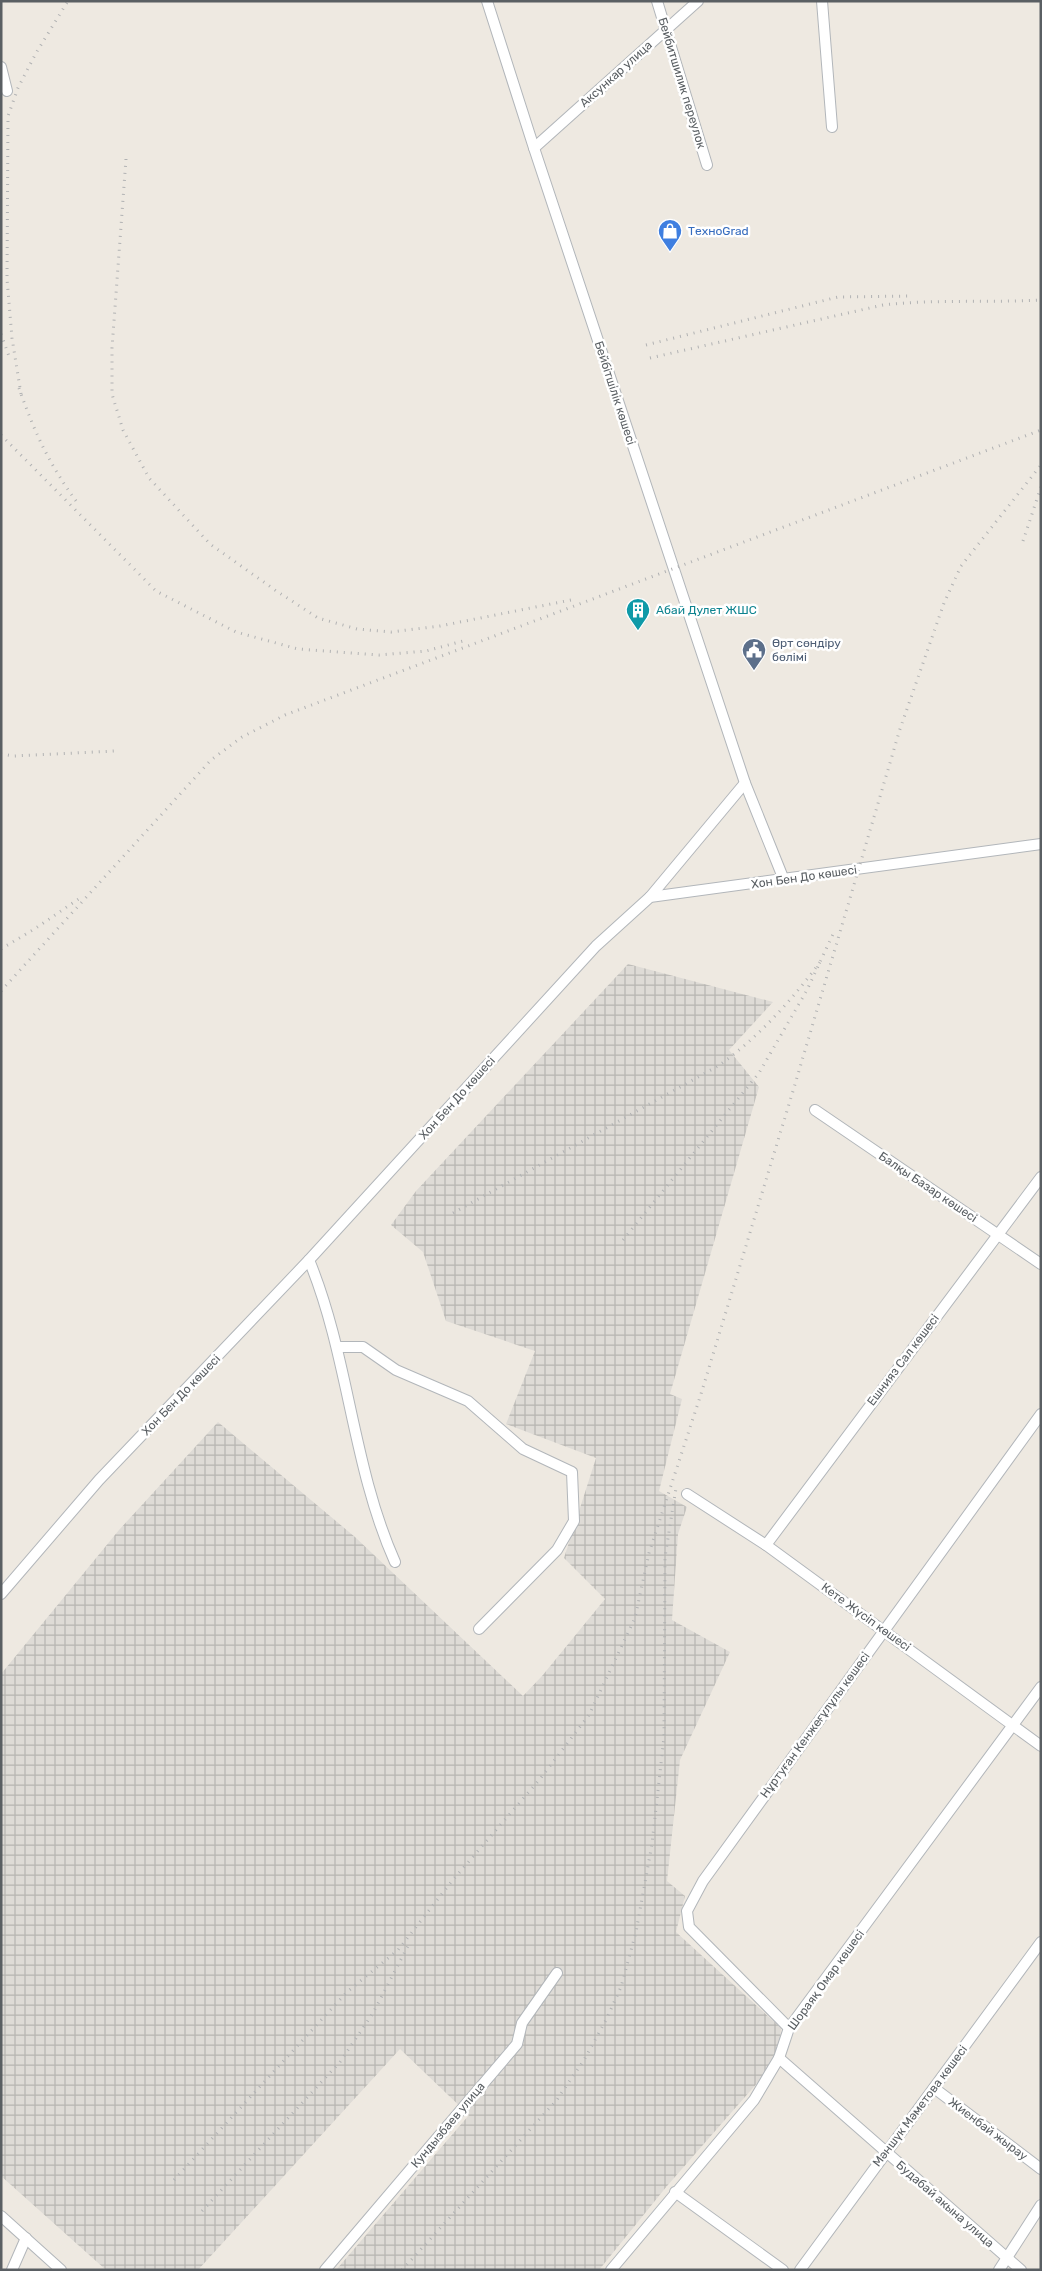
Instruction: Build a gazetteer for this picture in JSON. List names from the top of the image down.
{
  "streets": {
    "street": [
      "Аксункар улица",
      "Бейбитшилик переулок",
      "Бейбітшілік көшесі",
      "Хон Бен До көшесі",
      "Балқы Базар көшесі",
      "Ешнияз Сал көшесі",
      "Кете Жүсіп көшесі",
      "Нұртуған Кенжеғұлұлы көшесі",
      "Шораяқ Омар көшесі",
      "Мәншүк Мәметова көшесі",
      "Кундызбаев улица",
      "Жиенбай жырау",
      "Будабай акына улица"
    ]
  },
  "crossings": [
    ["Аксункар улица", "Бейбитшилик переулок"],
    ["Аксункар улица", "Бейбітшілік көшесі"],
    ["Бейбітшілік көшесі", "Хон Бен До көшесі"],
    ["Балқы Базар көшесі", "Ешнияз Сал көшесі"],
    ["Ешнияз Сал көшесі", "Кете Жүсіп көшесі"],
    ["Кете Жүсіп көшесі", "Нұртуған Кенжеғұлұлы көшесі"],
    ["Кете Жүсіп көшесі", "Шораяқ Омар көшесі"],
    ["Нұртуған Кенжеғұлұлы көшесі", "Шораяқ Омар көшесі"],
    ["Шораяқ Омар көшесі", "Будабай акына улица"],
    ["Мәншүк Мәметова көшесі", "Жиенбай жырау"],
    ["Мәншүк Мәметова көшесі", "Будабай акына улица"]
  ],
  "places": {
    "shop": ["ТехноGrad"],
    "building": ["Абай Дулет ЖШС"],
    "public building": ["Өрт сөндіру бөлімі"]
  }
}
